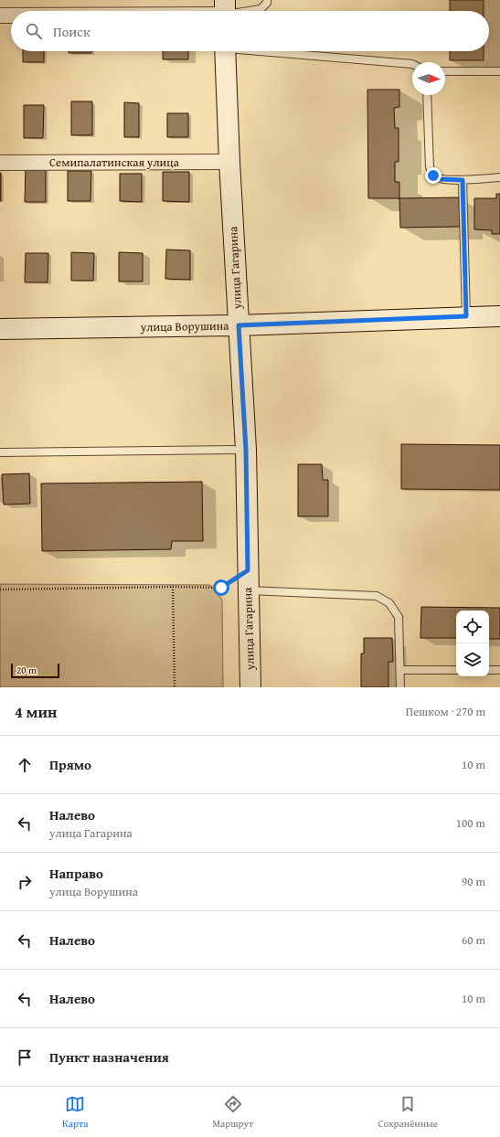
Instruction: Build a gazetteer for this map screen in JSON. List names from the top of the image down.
{
  "streets": {
    "street": ["Семипалатинская улица", "улица Гагарина", "улица Ворушина"]
  },
  "crossings": [
    ["Семипалатинская улица", "улица Гагарина"],
    ["улица Гагарина", "улица Ворушина"]
  ],
  "scale_bar": "20 m",
  "north": "right",
  "page": {
    "search": "Поиск",
    "scale": "20 m",
    "heading": ["4 мин", "Пешком · 270 m"],
    "list": [
      ["Прямо", "10 m"],
      ["Налево", "улица Гагарина", "100 m"],
      ["Направо", "улица Ворушина", "90 m"],
      ["Налево", "60 m"],
      ["Налево", "10 m"],
      "Пункт назначения"
    ],
    "nav": ["Карта", "Маршрут", "Сохранённые"]
  }
}
